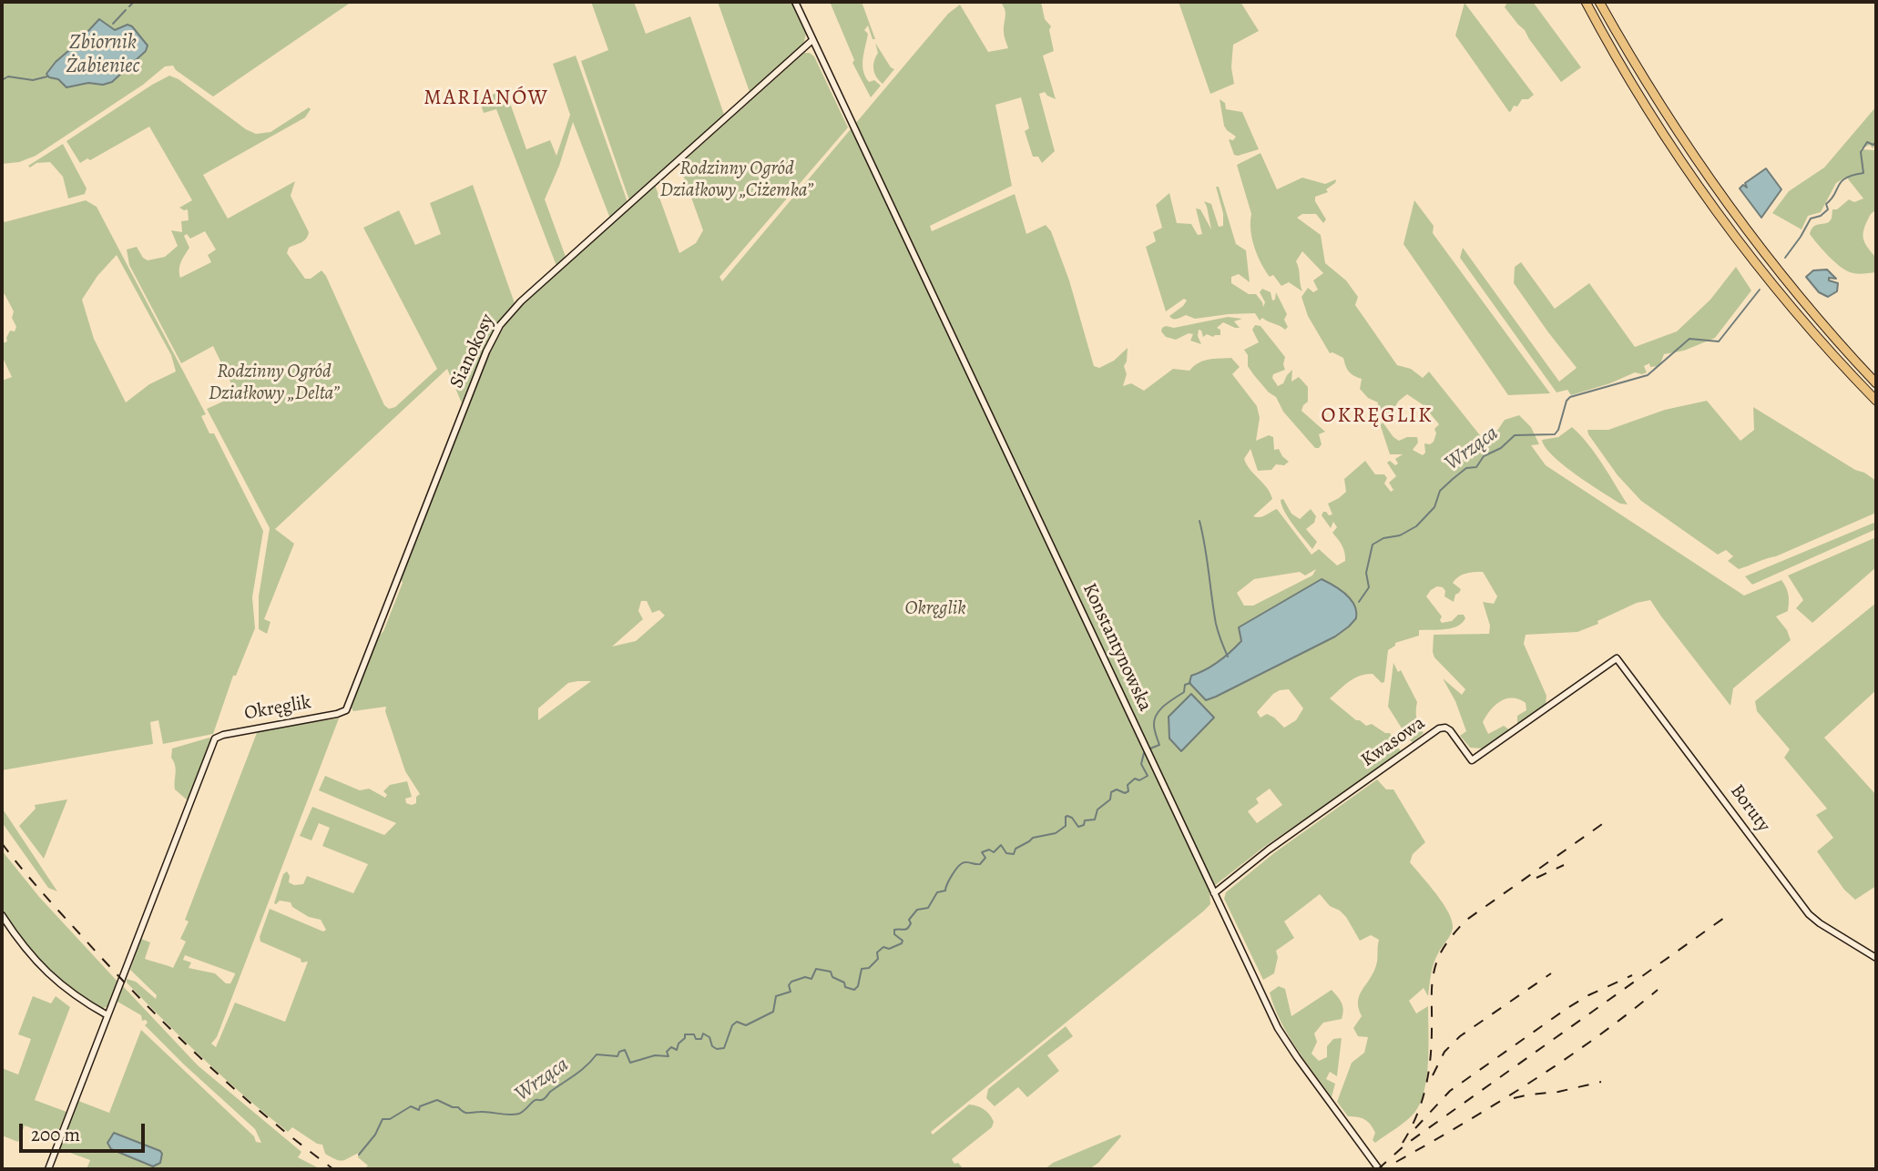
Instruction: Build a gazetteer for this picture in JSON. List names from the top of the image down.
{
  "streets": {
    "street": [
      "Sianokosy",
      "Konstantynowska",
      "Okręglik",
      "Kwasowa",
      "Boruty"
    ]
  },
  "crossings": [
    ["Sianokosy", "Konstantynowska"],
    ["Sianokosy", "Okręglik"],
    ["Konstantynowska", "Kwasowa"],
    ["Kwasowa", "Boruty"]
  ],
  "districts": ["MARIANÓW", "OKRĘGLIK"],
  "water": ["Zbiornik Żabieniec", "Wrząca"],
  "parks": ["Rodzinny Ogród Działkowy „Ciżemka”", "Rodzinny Ogród Działkowy „Delta”", "Okręglik"],
  "scale_bar": "200 m"
}
